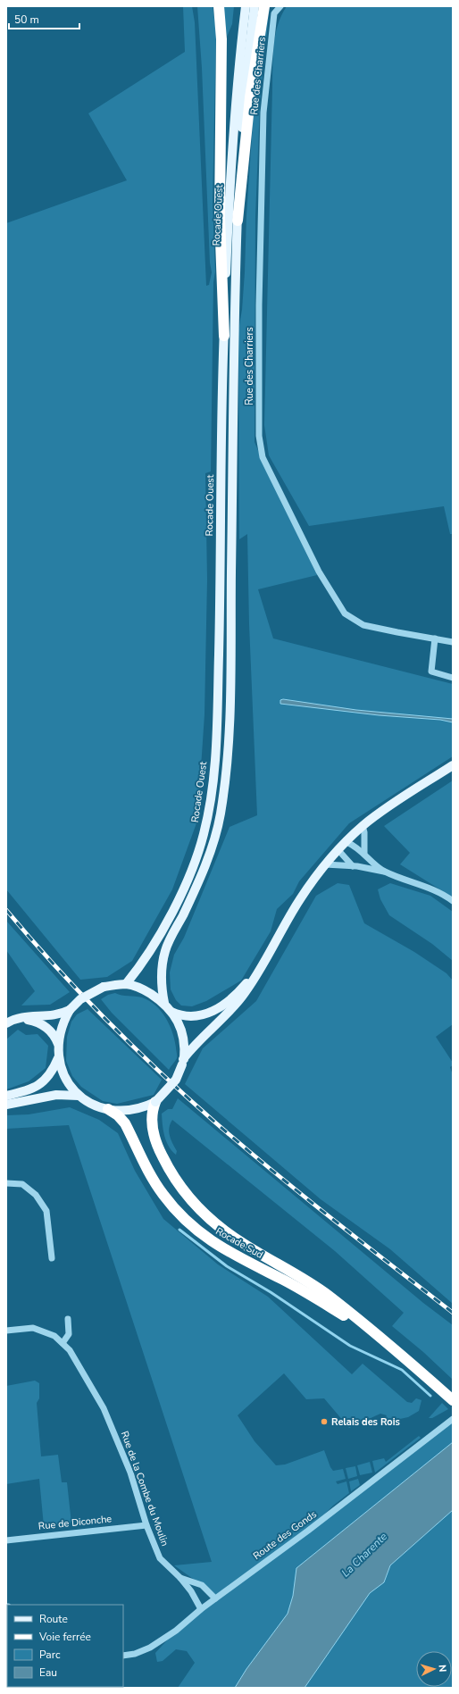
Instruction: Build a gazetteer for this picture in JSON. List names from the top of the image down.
{
  "streets": {
    "highway": ["Rocade Sud"],
    "main road": ["Rocade Ouest"],
    "street": [
      "Rue des Charriers",
      "Rue de la Combe du Moulin",
      "Rue de Diconche",
      "Route des Gonds"
    ]
  },
  "crossings": [
    ["Rocade Ouest", "Rocade Sud"],
    ["Rue de la Combe du Moulin", "Rue de Diconche"],
    ["Rue de la Combe du Moulin", "Route des Gonds"]
  ],
  "water": ["La Charente"],
  "places": ["Relais des Rois"],
  "legend": [
    "Route",
    "Voie ferrée",
    "Parc",
    "Eau"
  ],
  "scale_bar": "50 m",
  "north": "right"
}
